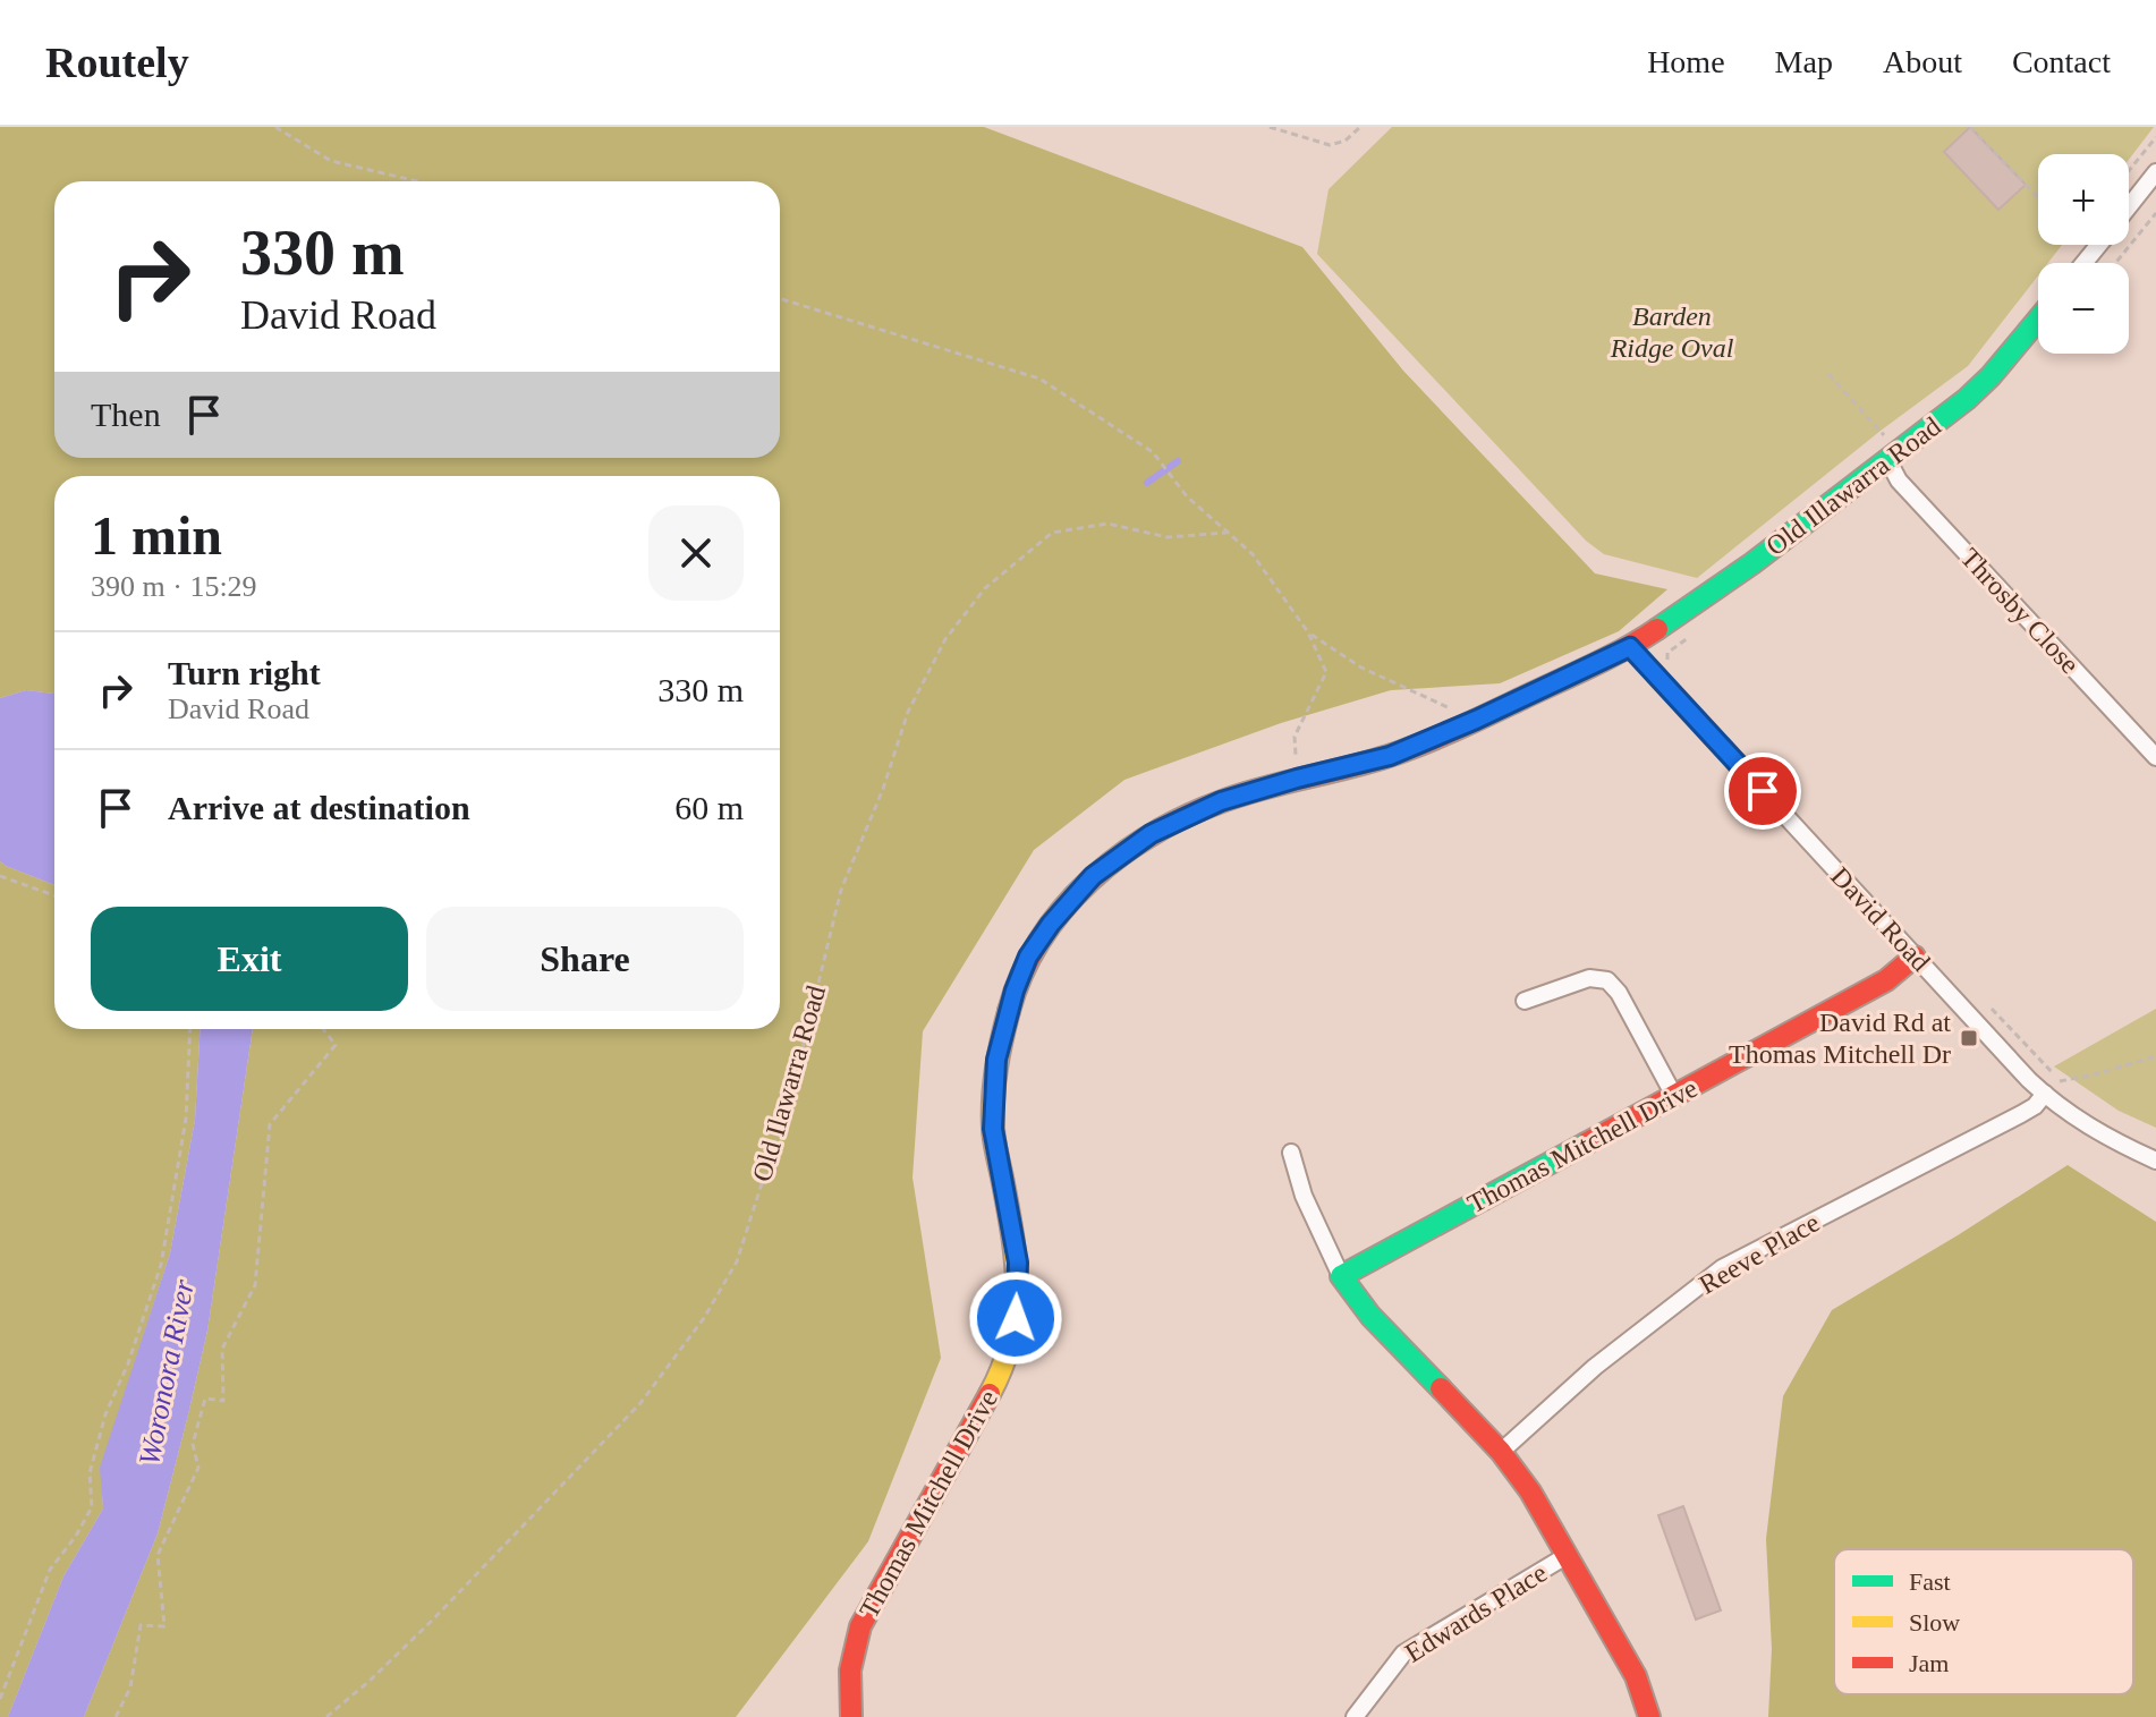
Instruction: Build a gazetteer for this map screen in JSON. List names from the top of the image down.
{
  "streets": {
    "street": [
      "Old Illawarra Road",
      "Throsby Close",
      "David Road",
      "Thomas Mitchell Drive",
      "Reeve Place",
      "Edwards Place"
    ],
    "path": ["Old Ilawarra Road"]
  },
  "crossings": [
    ["Old Illawarra Road", "Throsby Close"],
    ["Old Illawarra Road", "David Road"],
    ["Old Illawarra Road", "Thomas Mitchell Drive"],
    ["David Road", "Thomas Mitchell Drive"],
    ["David Road", "Reeve Place"]
  ],
  "water": ["Woronora River"],
  "parks": ["Barden Ridge Oval"],
  "places": {
    "transit": ["David Rd at Thomas Mitchell Dr"]
  },
  "legend": ["Fast", "Slow", "Jam"],
  "page": {
    "header": "Routely",
    "nav": [
      "Home",
      "Map",
      "About",
      "Contact"
    ],
    "map_buttons": ["+", "−"],
    "turn": ["330 m", "David Road"],
    "then": "Then",
    "heading": ["1 min", "390 m · 15:29"],
    "list": [
      {
        "name": "Turn right",
        "note": "David Road",
        "value": "330 m"
      },
      {
        "name": "Arrive at destination",
        "value": "60 m"
      }
    ],
    "buttons": ["Exit", "Share"]
  }
}
